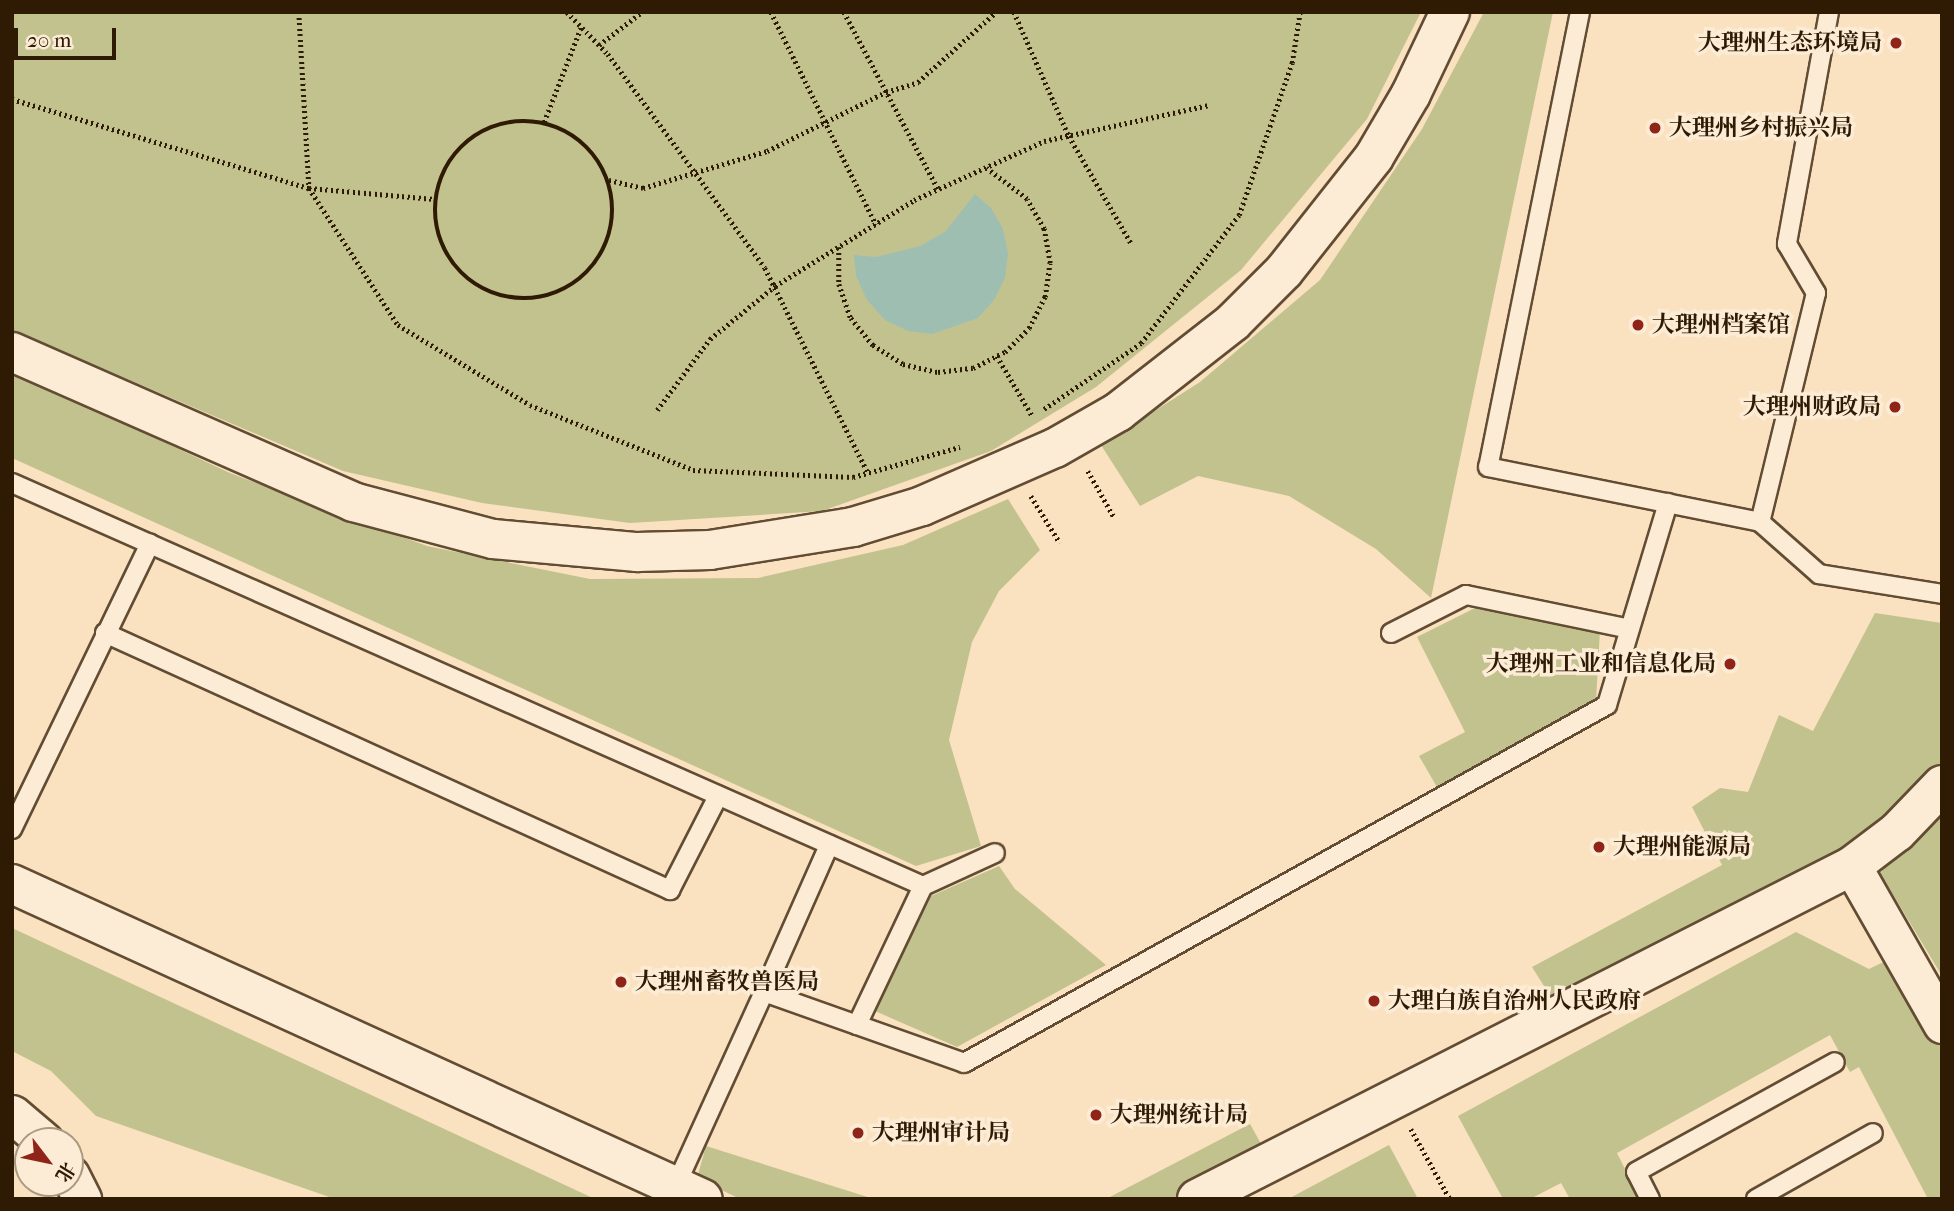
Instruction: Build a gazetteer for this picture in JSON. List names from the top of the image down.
{
  "places": [
    "大理州生态环境局",
    "大理州乡村振兴局",
    "大理州档案馆",
    "大理州财政局",
    "大理州工业和信息化局",
    "大理州能源局",
    "大理州畜牧兽医局",
    "大理白族自治州人民政府",
    "大理州统计局",
    "大理州审计局"
  ],
  "scale_bar": "20 m",
  "north": "bottom right"
}
